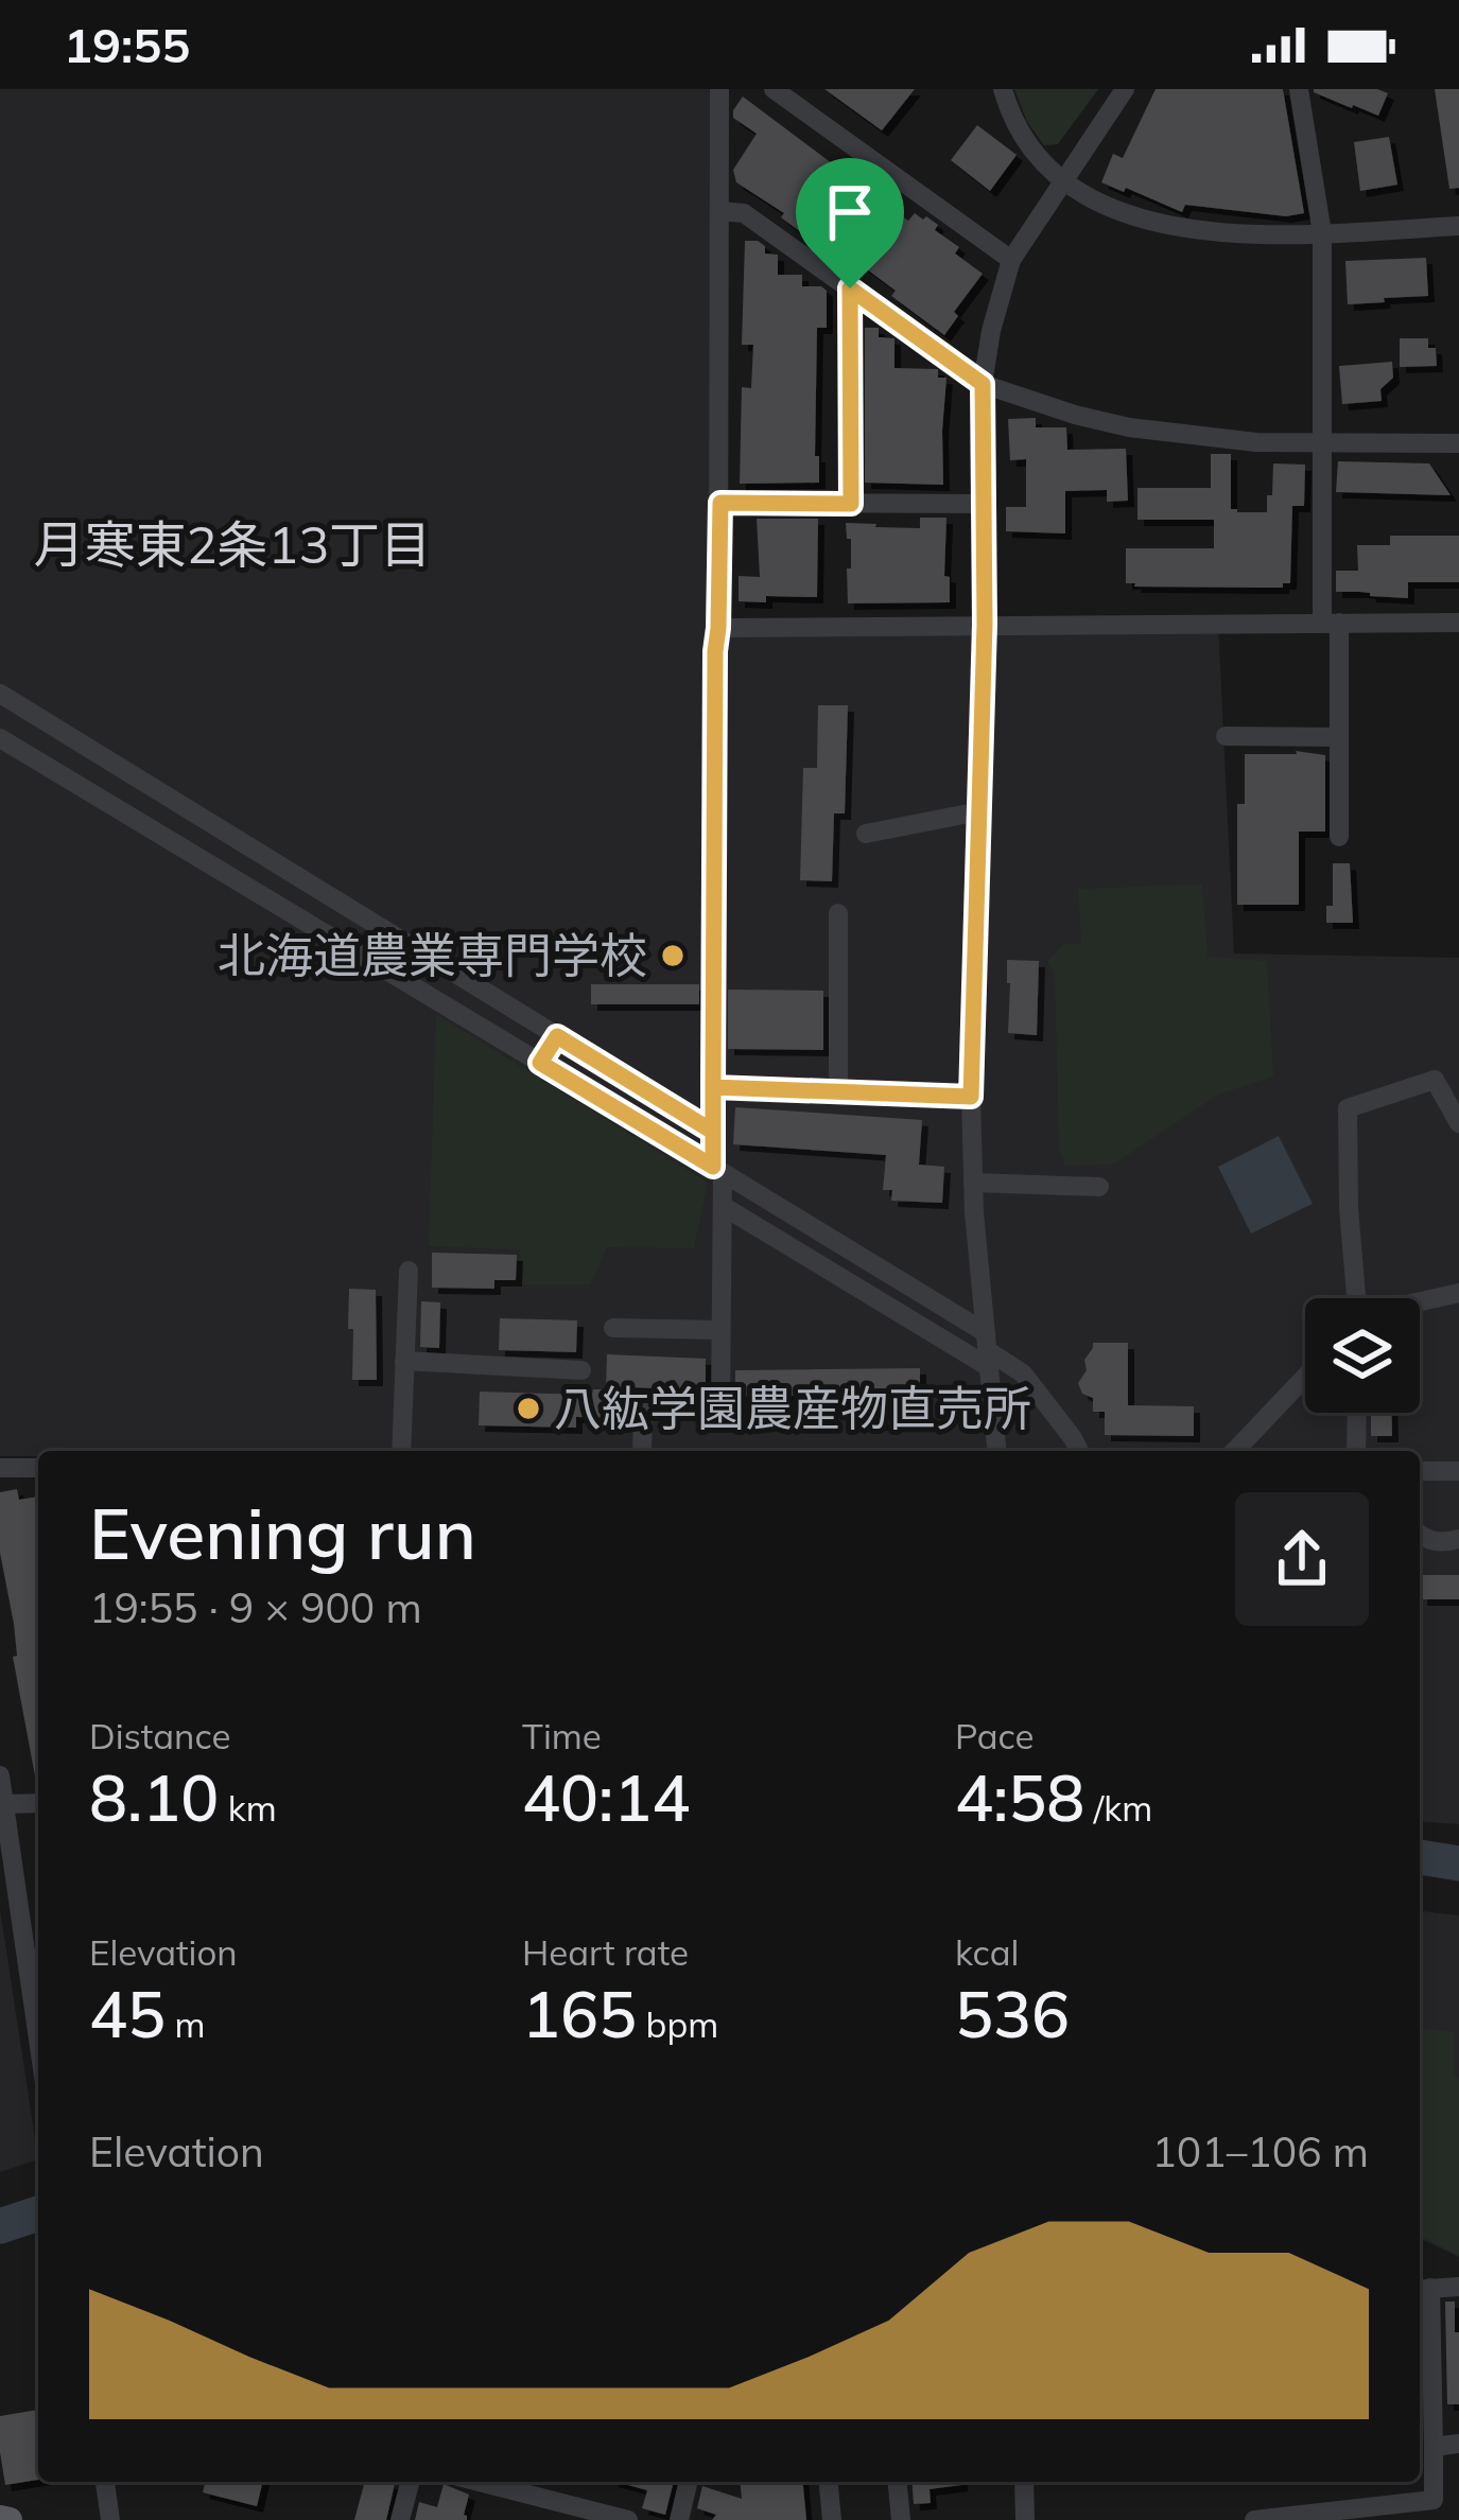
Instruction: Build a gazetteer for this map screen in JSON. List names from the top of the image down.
{
  "districts": ["月寒東2条13丁目"],
  "places": ["北海道農業専門学校", "八紘学園農産物直売所"],
  "page": {
    "status": "19:55",
    "heading": ["Evening run", "19:55 · 9 × 900 m"],
    "stats": [
      ["Distance", "8.10 km"],
      ["Time", "40:14"],
      ["Pace", "4:58 /km"],
      ["Elevation", "45 m"],
      ["Heart rate", "165 bpm"],
      ["kcal", "536"]
    ],
    "chart": ["Elevation", "101–106 m"]
  }
}
